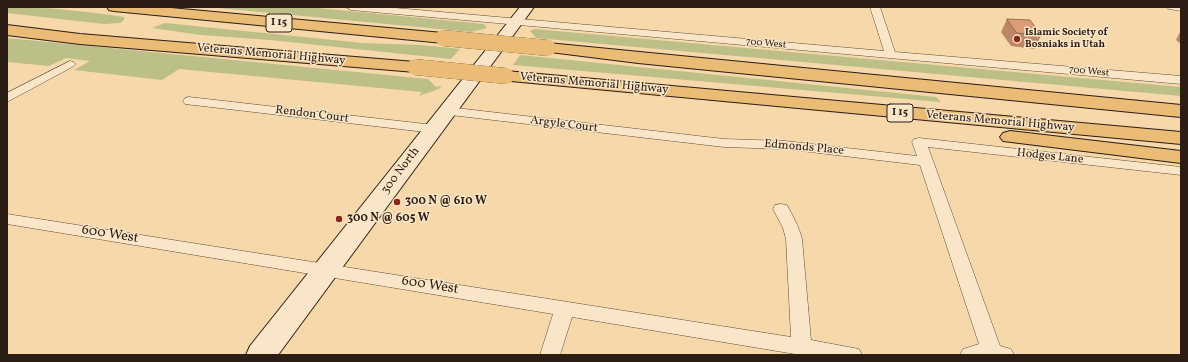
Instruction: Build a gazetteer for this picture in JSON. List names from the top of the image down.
{
  "streets": {
    "highway": ["I 15", "Veterans Memorial Highway"],
    "street": [
      "700 West",
      "Rendon Court",
      "Argyle Court",
      "Edmonds Place",
      "Hodges Lane",
      "300 North",
      "600 West"
    ]
  },
  "crossings": [
    ["700 West", "300 North"],
    ["Rendon Court", "300 North"],
    ["Argyle Court", "Edmonds Place"],
    ["Argyle Court", "300 North"],
    ["Edmonds Place", "Hodges Lane"],
    ["300 North", "600 West"]
  ],
  "places": ["Islamic Society of Bosniaks in Utah", "300 N @ 610 W", "300 N @ 605 W"]
}
